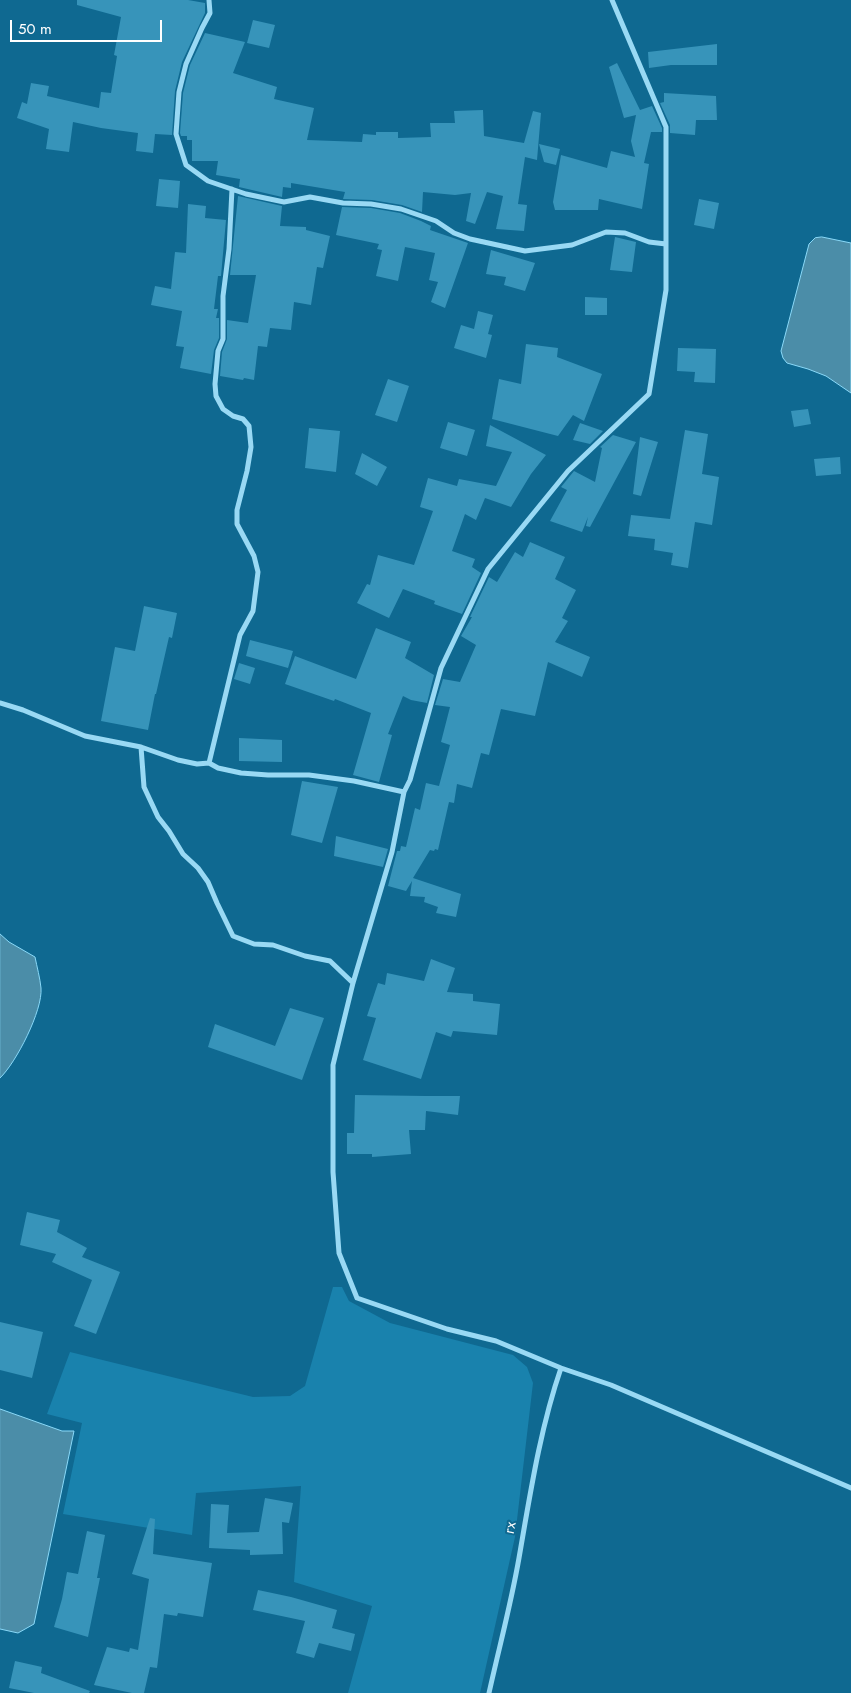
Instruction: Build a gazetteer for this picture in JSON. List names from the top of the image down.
{
  "streets": {
    "street": ["rx"]
  },
  "scale_bar": "50 m"
}
